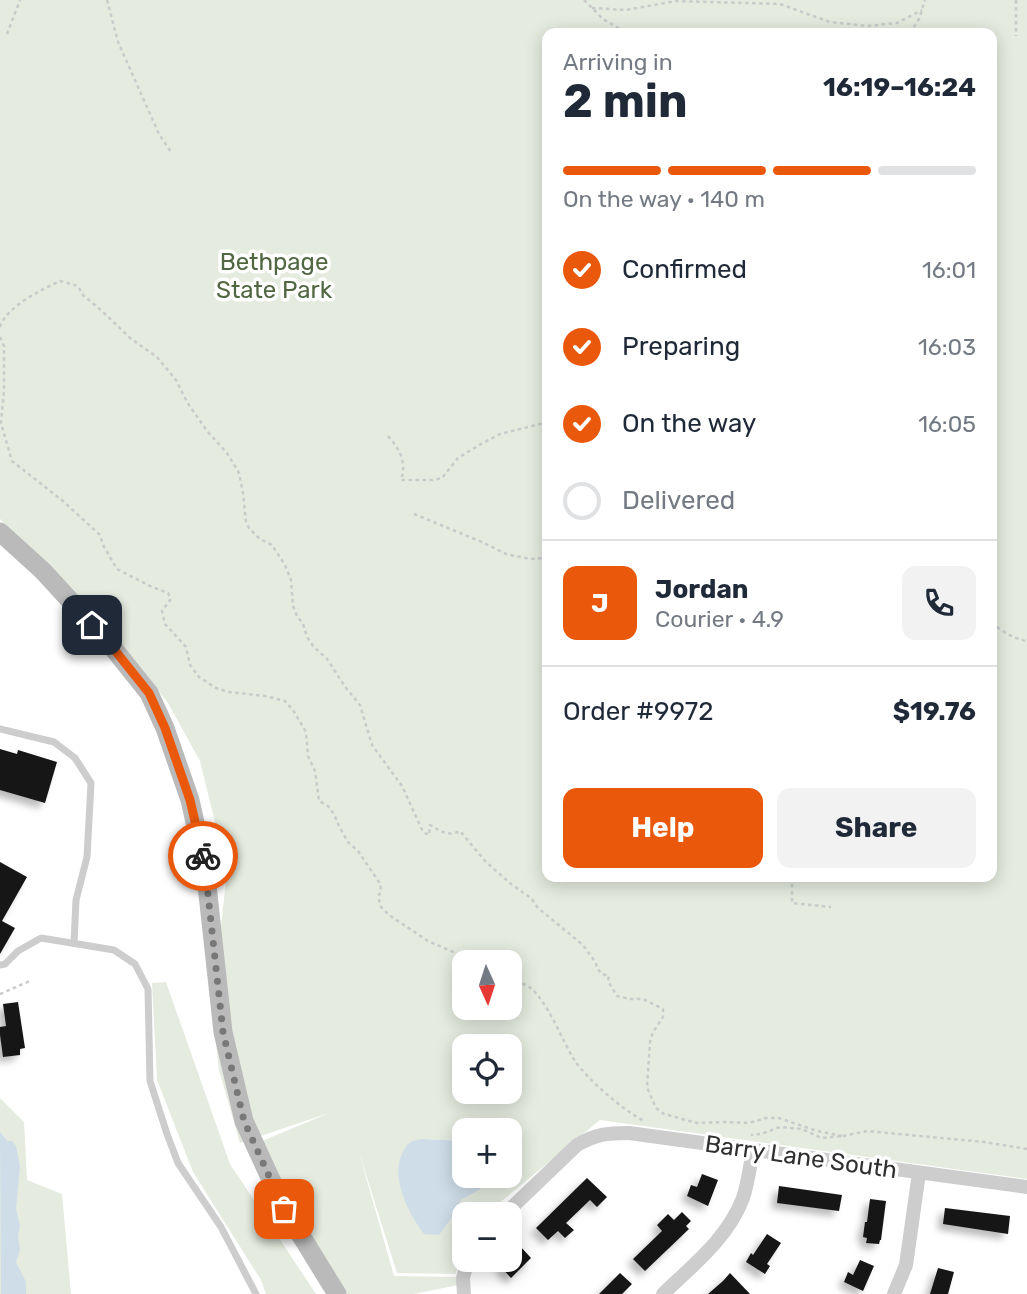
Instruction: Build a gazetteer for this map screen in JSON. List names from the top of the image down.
{
  "streets": {
    "street": ["Barry Lane South"]
  },
  "parks": ["Bethpage State Park"],
  "north": "bottom",
  "page": {
    "heading": ["2 min", "Arriving in", "16:19–16:24"],
    "panel": [
      "Jordan",
      "Courier · 4.9",
      "Order #9972",
      "$19.76"
    ],
    "bar": "On the way · 140 m",
    "list": [
      ["Confirmed", "16:01"],
      ["Preparing", "16:03"],
      ["On the way", "16:05"],
      "Delivered"
    ],
    "round": "J",
    "buttons": ["Help", "Share"],
    "map_buttons": ["+", "−"]
  }
}
